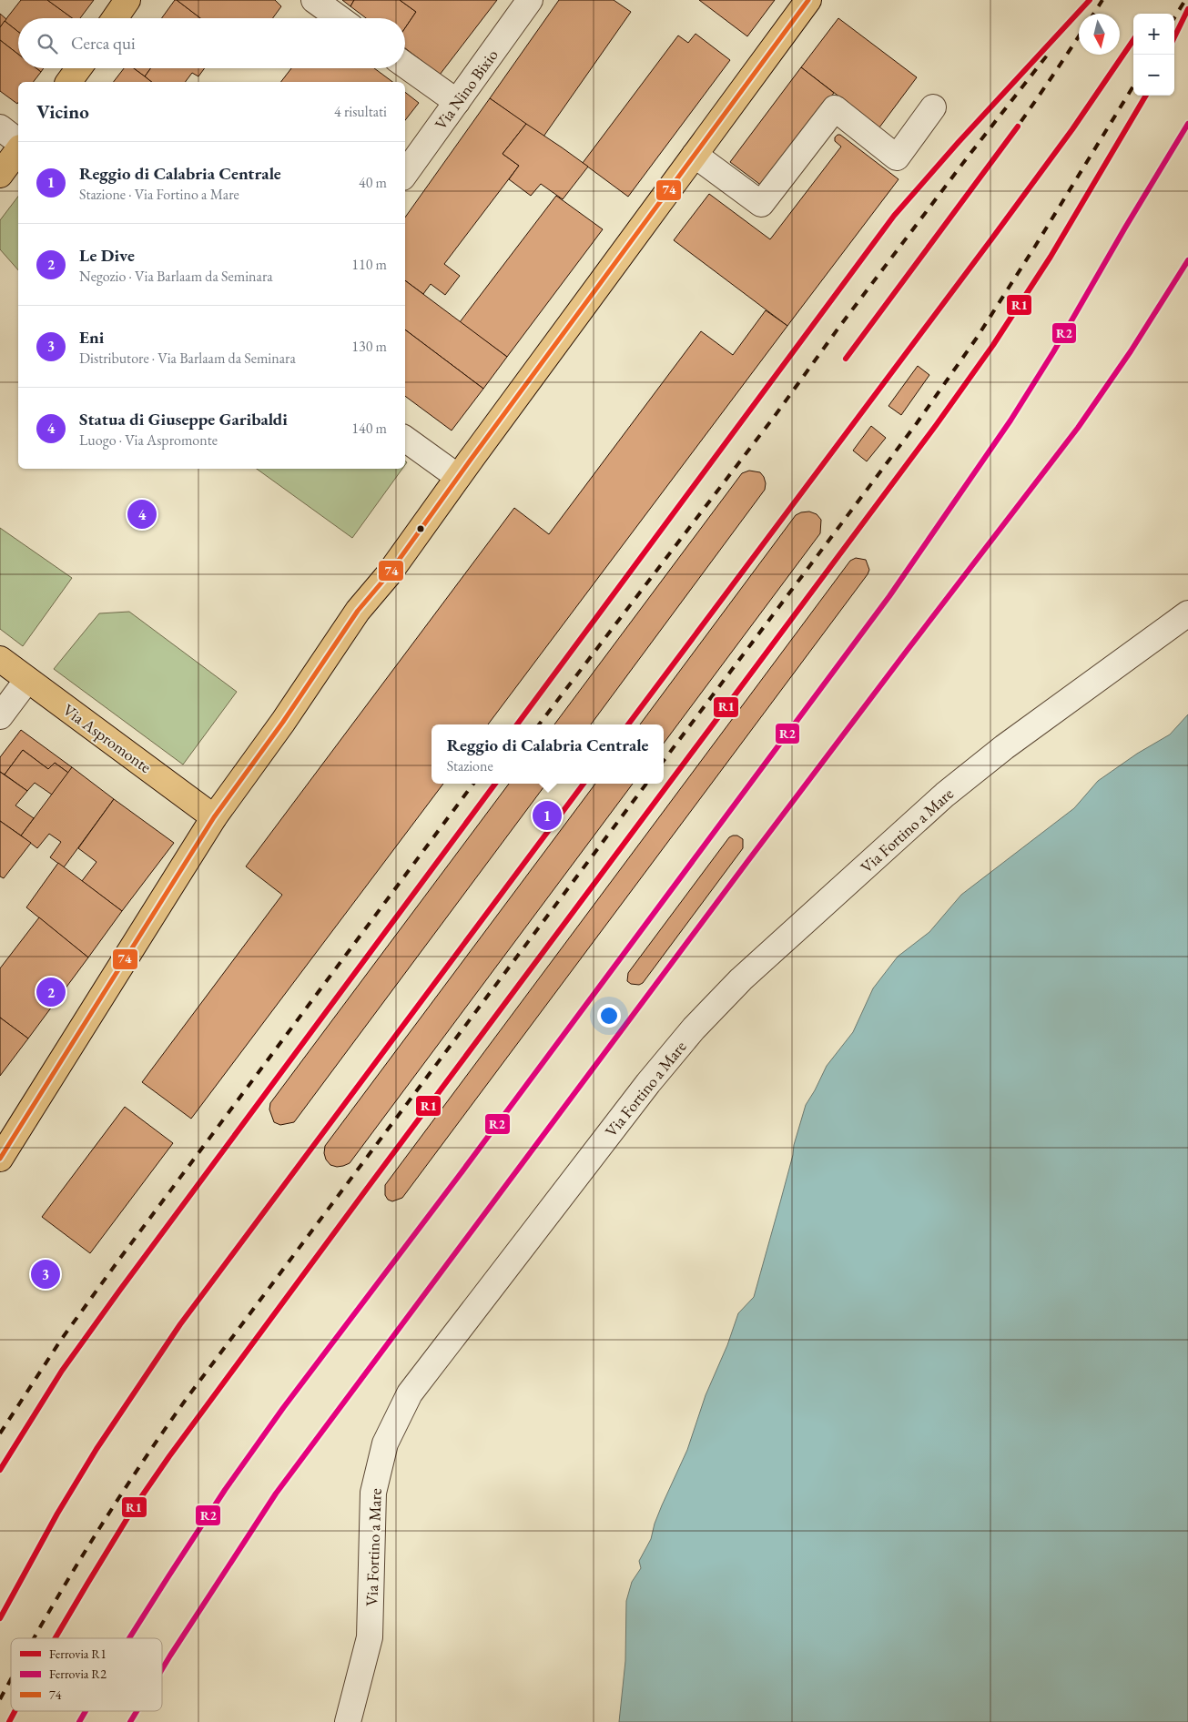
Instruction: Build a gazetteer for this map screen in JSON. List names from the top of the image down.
{
  "streets": {
    "main road": ["Via Aspromonte"],
    "street": ["Via Nino Bixio", "Via Fortino a Mare"]
  },
  "lines": ["rail line R1", "transit line 74", "rail line R2"],
  "legend": ["Ferrovia R1", "Ferrovia R2", "74"],
  "north": "bottom",
  "page": {
    "map_buttons": ["+", "−"],
    "search": "Cerca qui",
    "heading": ["Vicino", "4 risultati"],
    "list": [
      {
        "mark": "1",
        "name": "Reggio di Calabria Centrale",
        "note": "Stazione · Via Fortino a Mare",
        "value": "40 m"
      },
      {
        "mark": "2",
        "name": "Le Dive",
        "note": "Negozio · Via Barlaam da Seminara",
        "value": "110 m"
      },
      {
        "mark": "3",
        "name": "Eni",
        "note": "Distributore · Via Barlaam da Seminara",
        "value": "130 m"
      },
      {
        "mark": "4",
        "name": "Statua di Giuseppe Garibaldi",
        "note": "Luogo · Via Aspromonte",
        "value": "140 m"
      }
    ],
    "pins": [
      "4",
      "1",
      "2",
      "3"
    ],
    "popup": ["Reggio di Calabria Centrale", "Stazione"]
  }
}
